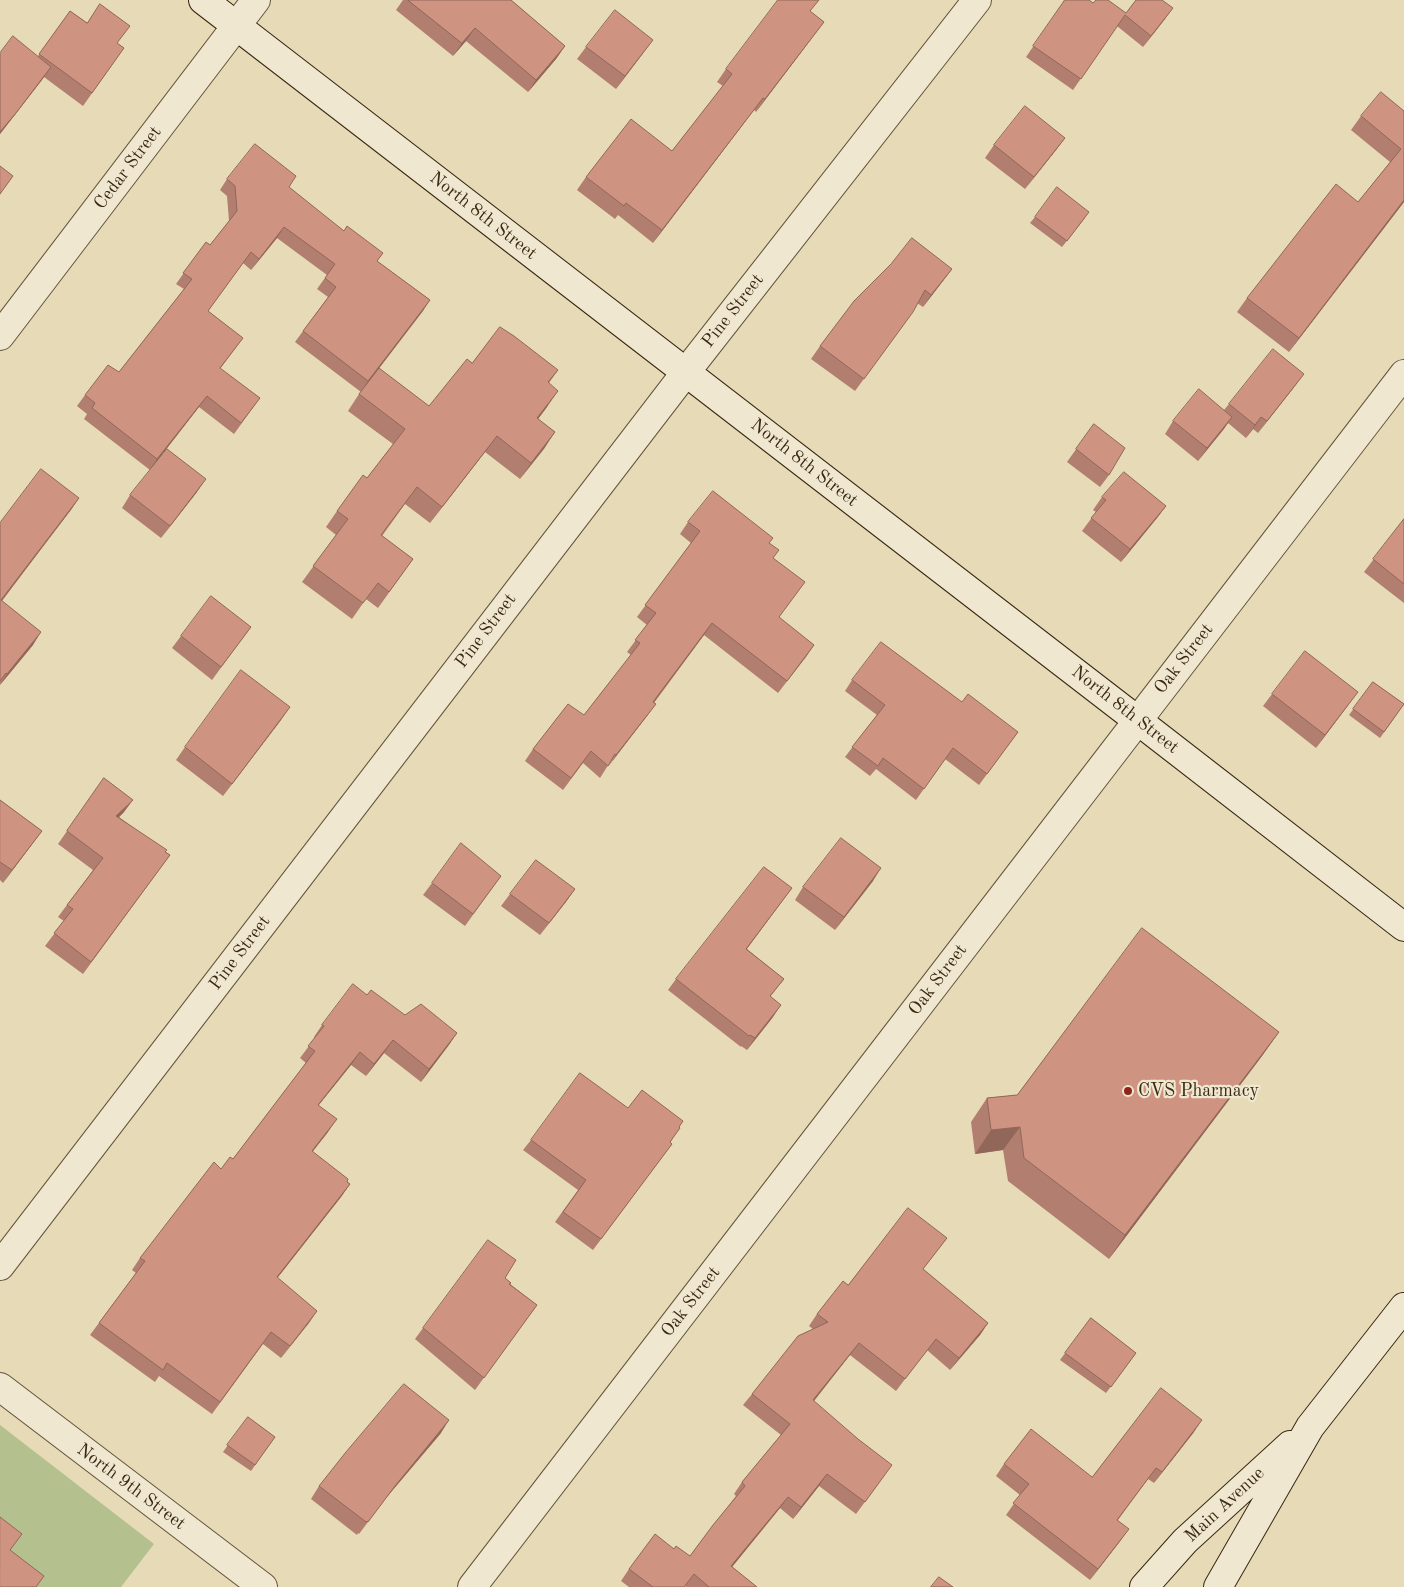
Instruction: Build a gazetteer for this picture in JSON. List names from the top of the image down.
{
  "streets": {
    "street": [
      "Cedar Street",
      "North 8th Street",
      "Pine Street",
      "Oak Street",
      "North 9th Street",
      "Main Avenue"
    ]
  },
  "crossings": [
    ["Cedar Street", "North 8th Street"],
    ["North 8th Street", "Pine Street"],
    ["North 8th Street", "Oak Street"]
  ],
  "places": ["CVS Pharmacy"]
}
